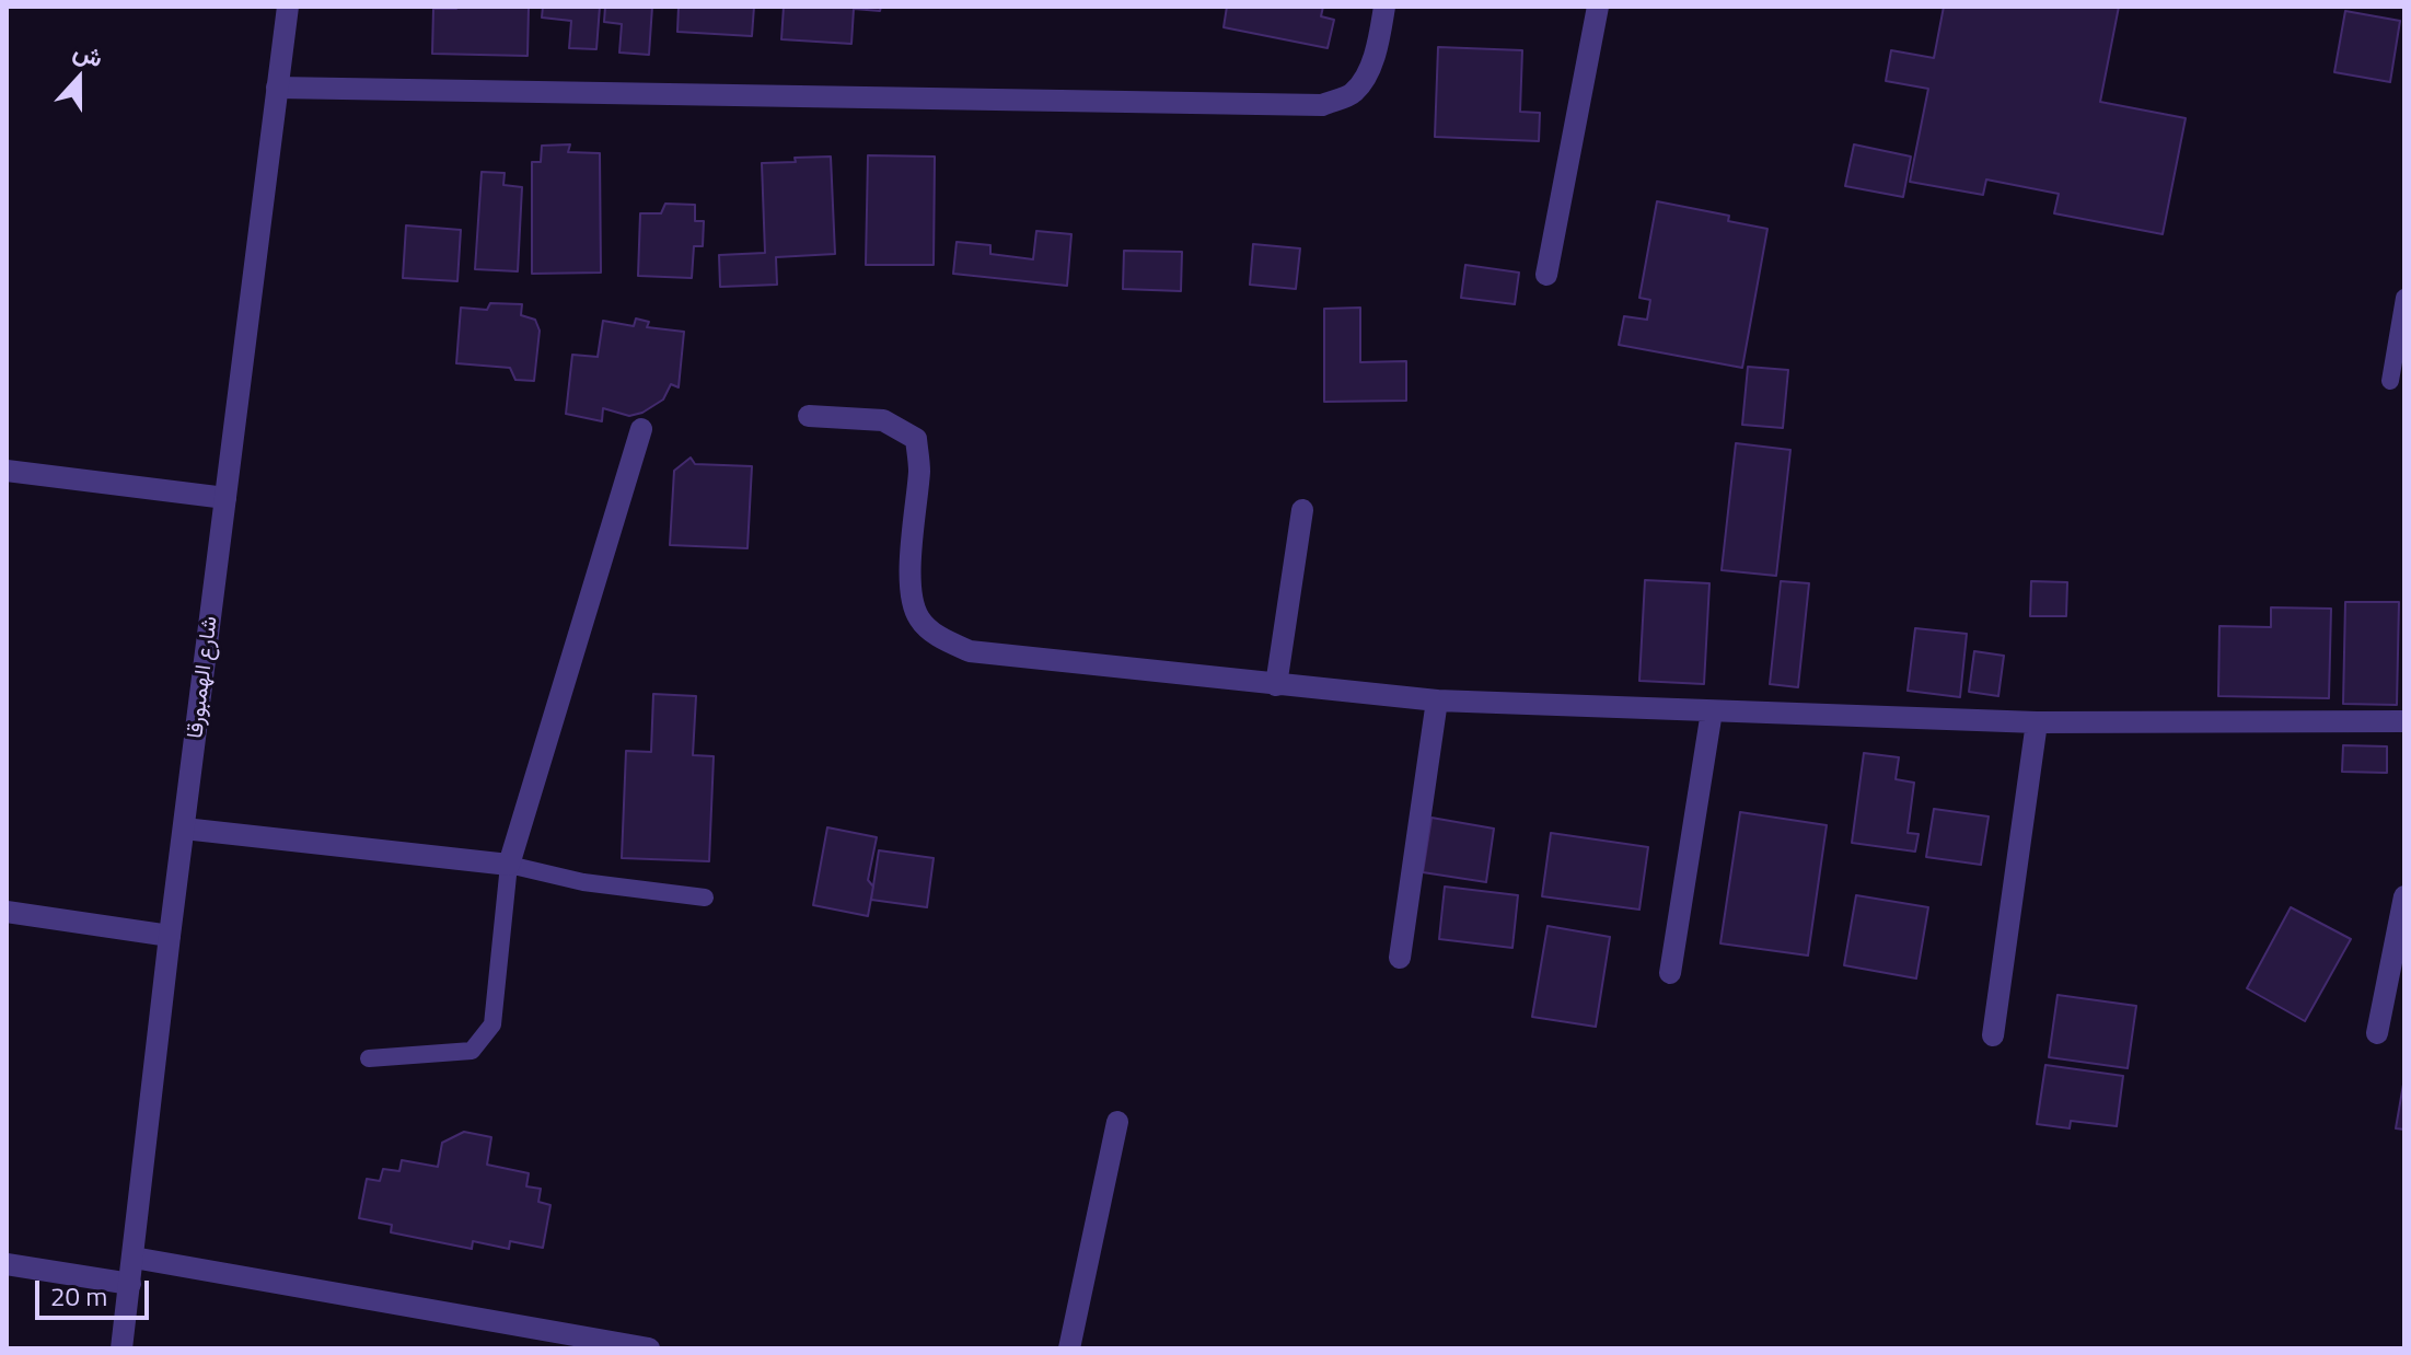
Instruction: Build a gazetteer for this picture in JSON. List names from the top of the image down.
{
  "streets": {
    "street": ["شارع الهمبورقا"]
  },
  "scale_bar": "20 m",
  "north": "top"
}
